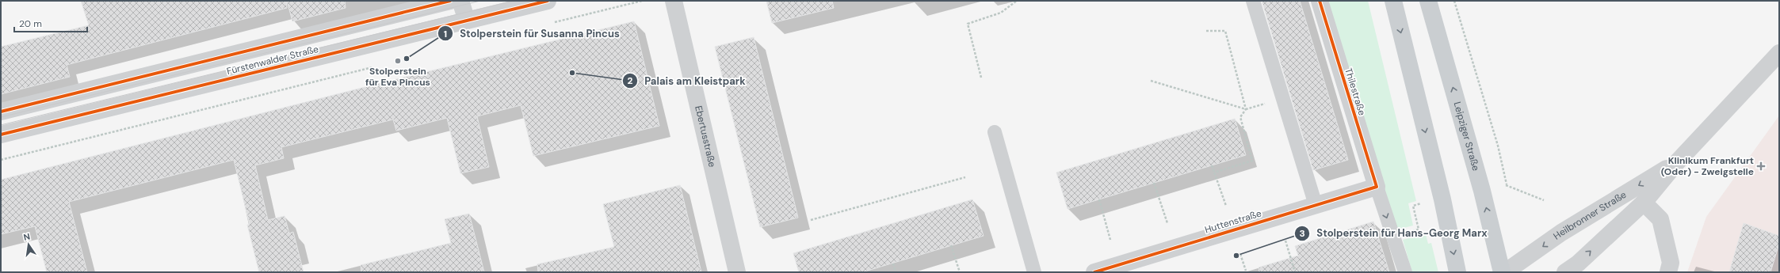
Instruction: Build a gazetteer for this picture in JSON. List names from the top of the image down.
{
  "streets": {
    "main road": ["Leipziger Straße"],
    "street": [
      "Fürstenwalder Straße",
      "Thilestraße",
      "Ebertusstraße",
      "Heilbronner Straße",
      "Huttenstraße"
    ]
  },
  "crossings": [
    ["Thilestraße", "Huttenstraße"]
  ],
  "places": {
    "other": [
      "Stolperstein für Susanna Pincus",
      "Stolperstein für Eva Pincus",
      "Palais am Kleistpark",
      "Stolperstein für Hans-Georg Marx"
    ],
    "health": ["Klinikum Frankfurt (Oder) - Zweigstelle"]
  },
  "scale_bar": "20 m",
  "north": "top"
}
